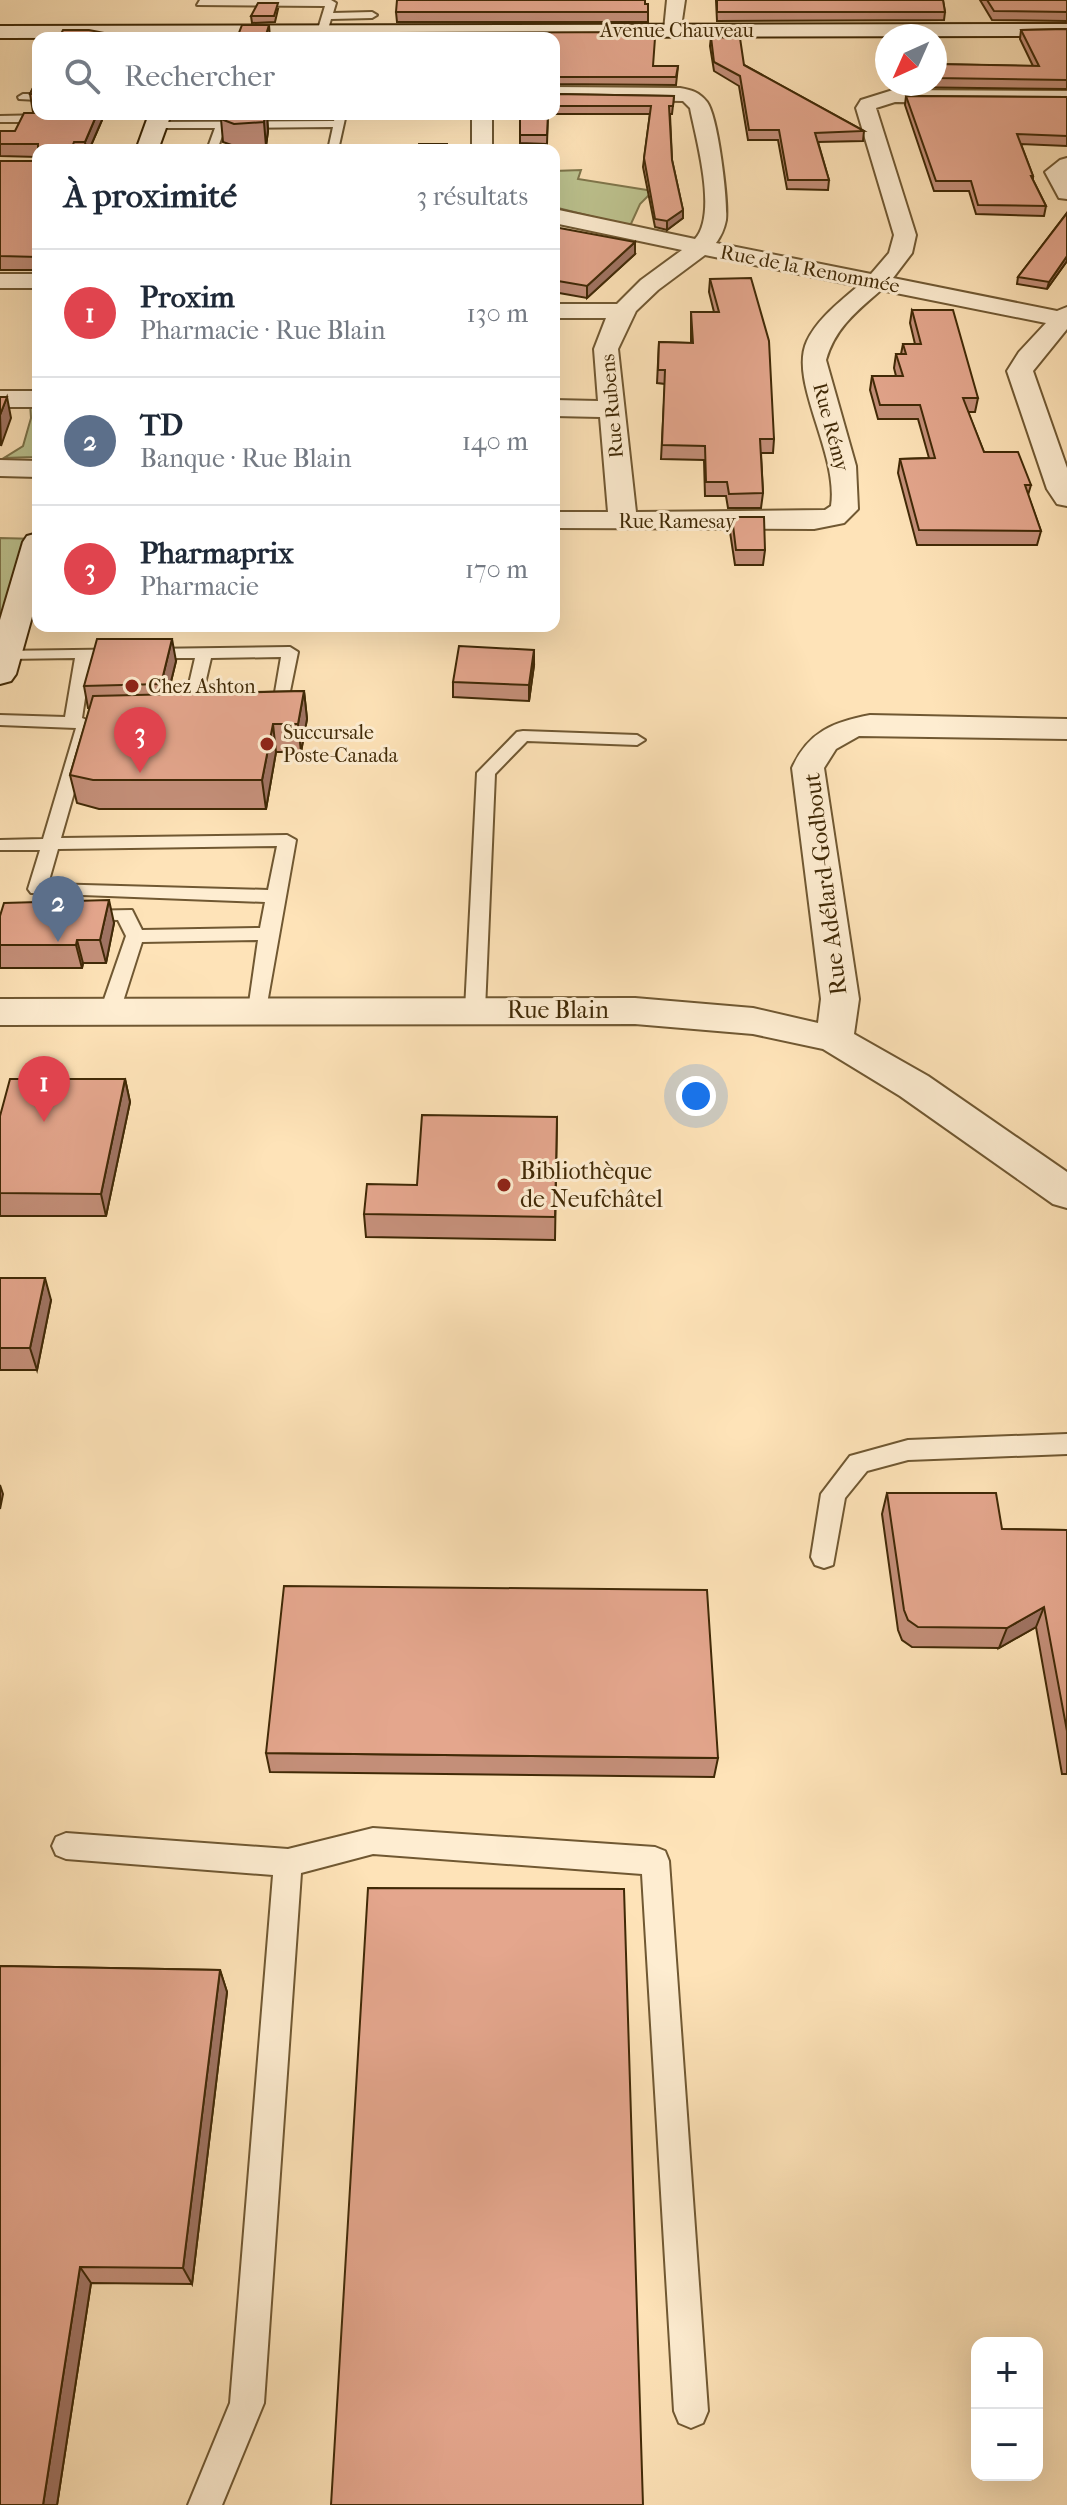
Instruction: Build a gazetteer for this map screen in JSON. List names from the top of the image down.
{
  "streets": {
    "street": [
      "Avenue Chauveau",
      "Rue de la Renommée",
      "Rue Rubens",
      "Rue Rémy",
      "Rue Ramesay",
      "Rue Adélard-Godbout",
      "Rue Blain"
    ]
  },
  "crossings": [
    ["Rue de la Renommée", "Rue Rubens"],
    ["Rue de la Renommée", "Rue Rémy"],
    ["Rue Rubens", "Rue Ramesay"],
    ["Rue Rémy", "Rue Ramesay"],
    ["Rue Adélard-Godbout", "Rue Blain"]
  ],
  "places": ["Chez Ashton", "Succursale Poste-Canada", "Bibliothèque de Neufchâtel"],
  "north": "bottom left",
  "page": {
    "search": "Rechercher",
    "heading": ["À proximité", "3 résultats"],
    "list": [
      {
        "mark": "1",
        "name": "Proxim",
        "note": "Pharmacie · Rue Blain",
        "value": "130 m"
      },
      {
        "mark": "2",
        "name": "TD",
        "note": "Banque · Rue Blain",
        "value": "140 m"
      },
      {
        "mark": "3",
        "name": "Pharmaprix",
        "note": "Pharmacie",
        "value": "170 m"
      }
    ],
    "pins": ["3", "2", "1"],
    "map_buttons": ["+", "−"]
  }
}
